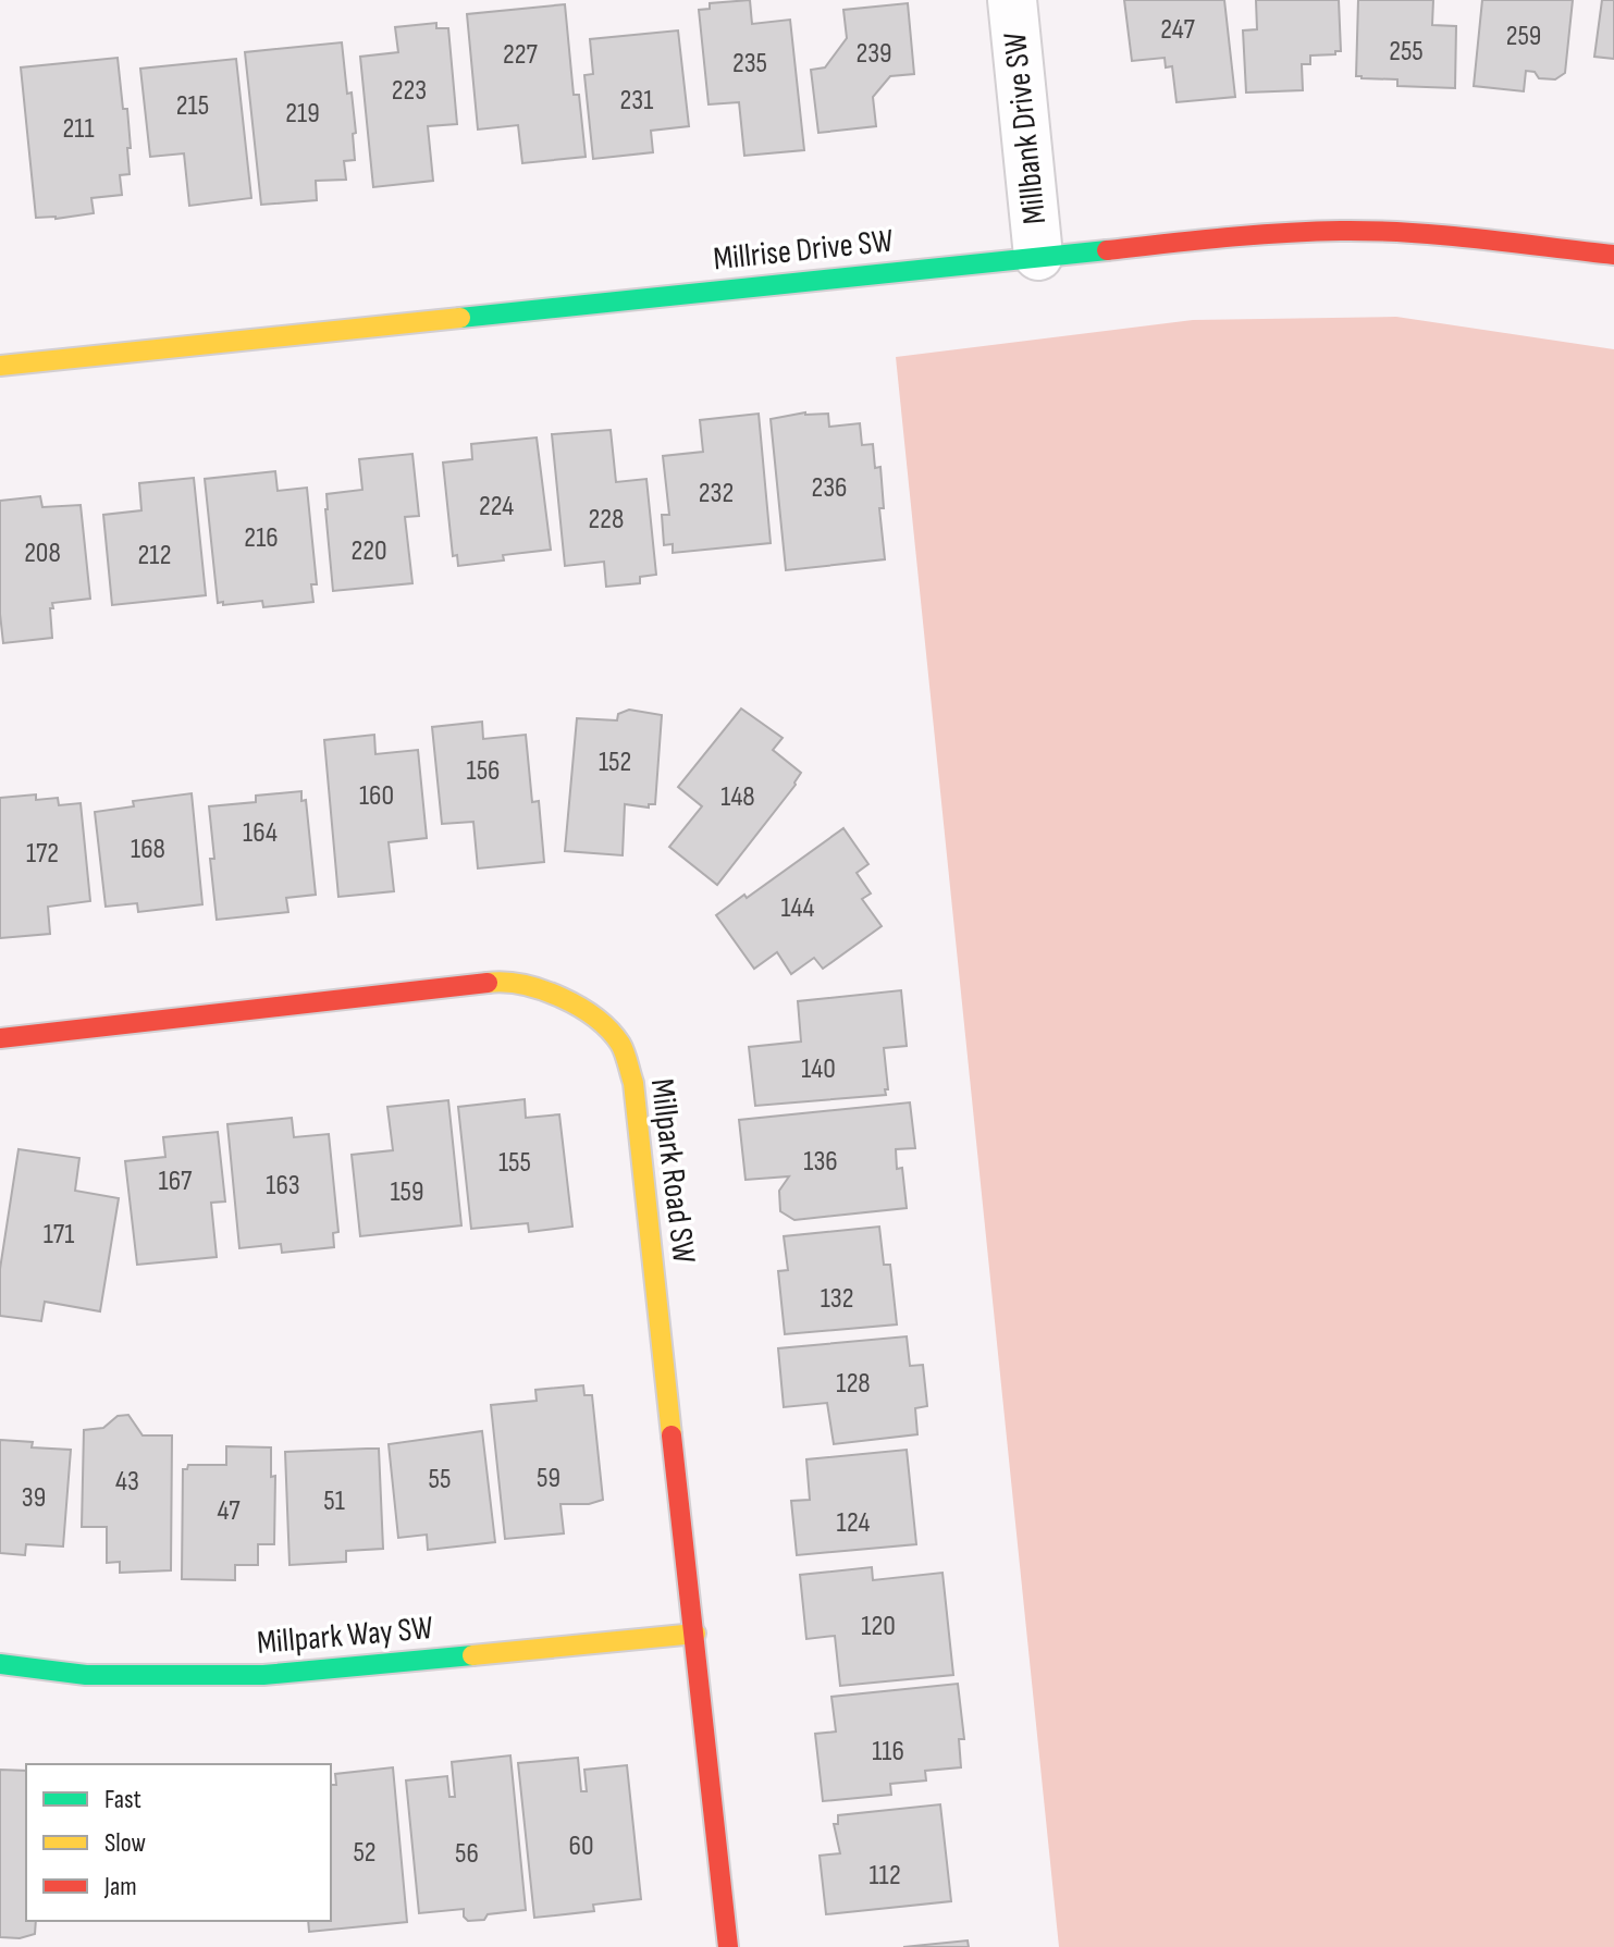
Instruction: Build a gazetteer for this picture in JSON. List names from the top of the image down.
{
  "streets": {
    "street": [
      "Millbank Drive SW",
      "Millrise Drive SW",
      "Millpark Road SW",
      "Millpark Way SW"
    ]
  },
  "crossings": [
    ["Millbank Drive SW", "Millrise Drive SW"],
    ["Millpark Road SW", "Millpark Way SW"]
  ],
  "house_numbers": [
    "247",
    "259",
    "255",
    "239",
    "227",
    "235",
    "223",
    "231",
    "215",
    "219",
    "211",
    "236",
    "232",
    "224",
    "228",
    "216",
    "220",
    "208",
    "212",
    "152",
    "156",
    "160",
    "148",
    "164",
    "168",
    "172",
    "144",
    "140",
    "136",
    "155",
    "167",
    "163",
    "159",
    "171",
    "132",
    "128",
    "59",
    "55",
    "43",
    "39",
    "51",
    "47",
    "124",
    "120",
    "116",
    "60",
    "52",
    "56",
    "112"
  ],
  "legend": ["Fast", "Slow", "Jam"]
}
